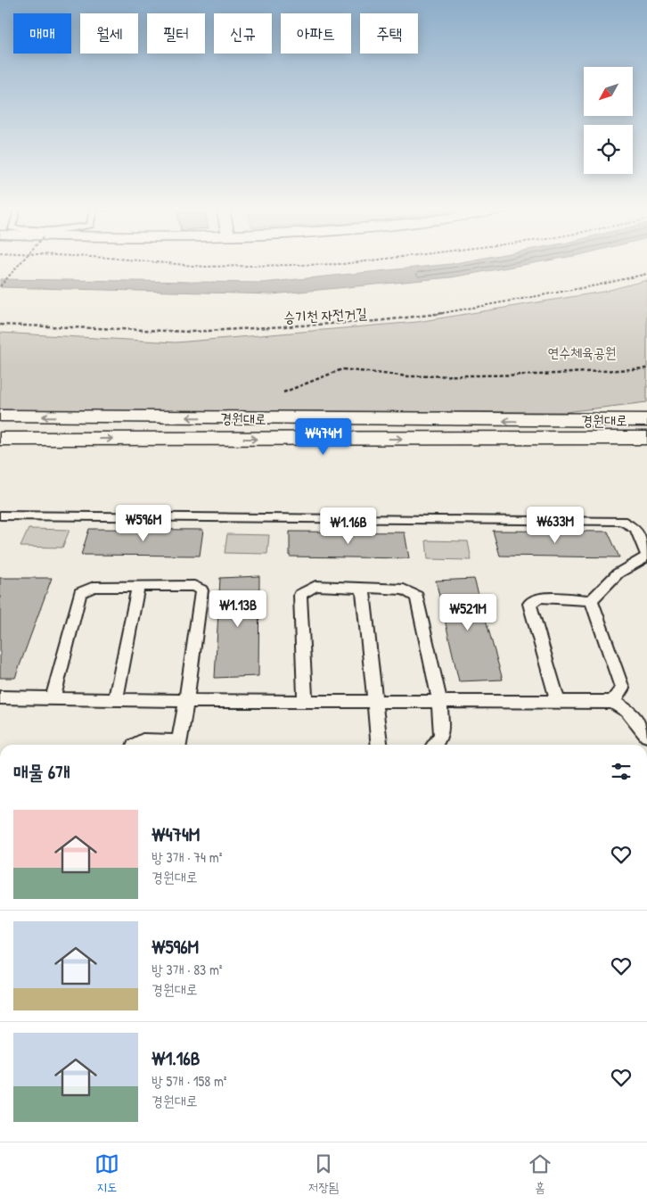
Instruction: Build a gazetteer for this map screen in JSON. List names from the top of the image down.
{
  "streets": {
    "main road": ["경원대로"],
    "path": ["승기천 자전거길"]
  },
  "parks": ["연수체육공원"],
  "north": "bottom left",
  "page": {
    "chip": [
      "매매",
      "월세",
      "필터",
      "신규",
      "아파트",
      "주택"
    ],
    "price": [
      "₩474M",
      "₩596M",
      "₩633M",
      "₩1.16B",
      "₩1.13B",
      "₩521M"
    ],
    "heading": "매물 6개",
    "list": [
      {
        "name": "₩474M",
        "note": "방 3개 · 74 m² · 경원대로"
      },
      {
        "name": "₩596M",
        "note": "방 3개 · 83 m² · 경원대로"
      },
      {
        "name": "₩1.16B",
        "note": "방 5개 · 158 m² · 경원대로"
      }
    ],
    "tabs": ["지도", "저장됨", "홈"]
  }
}
